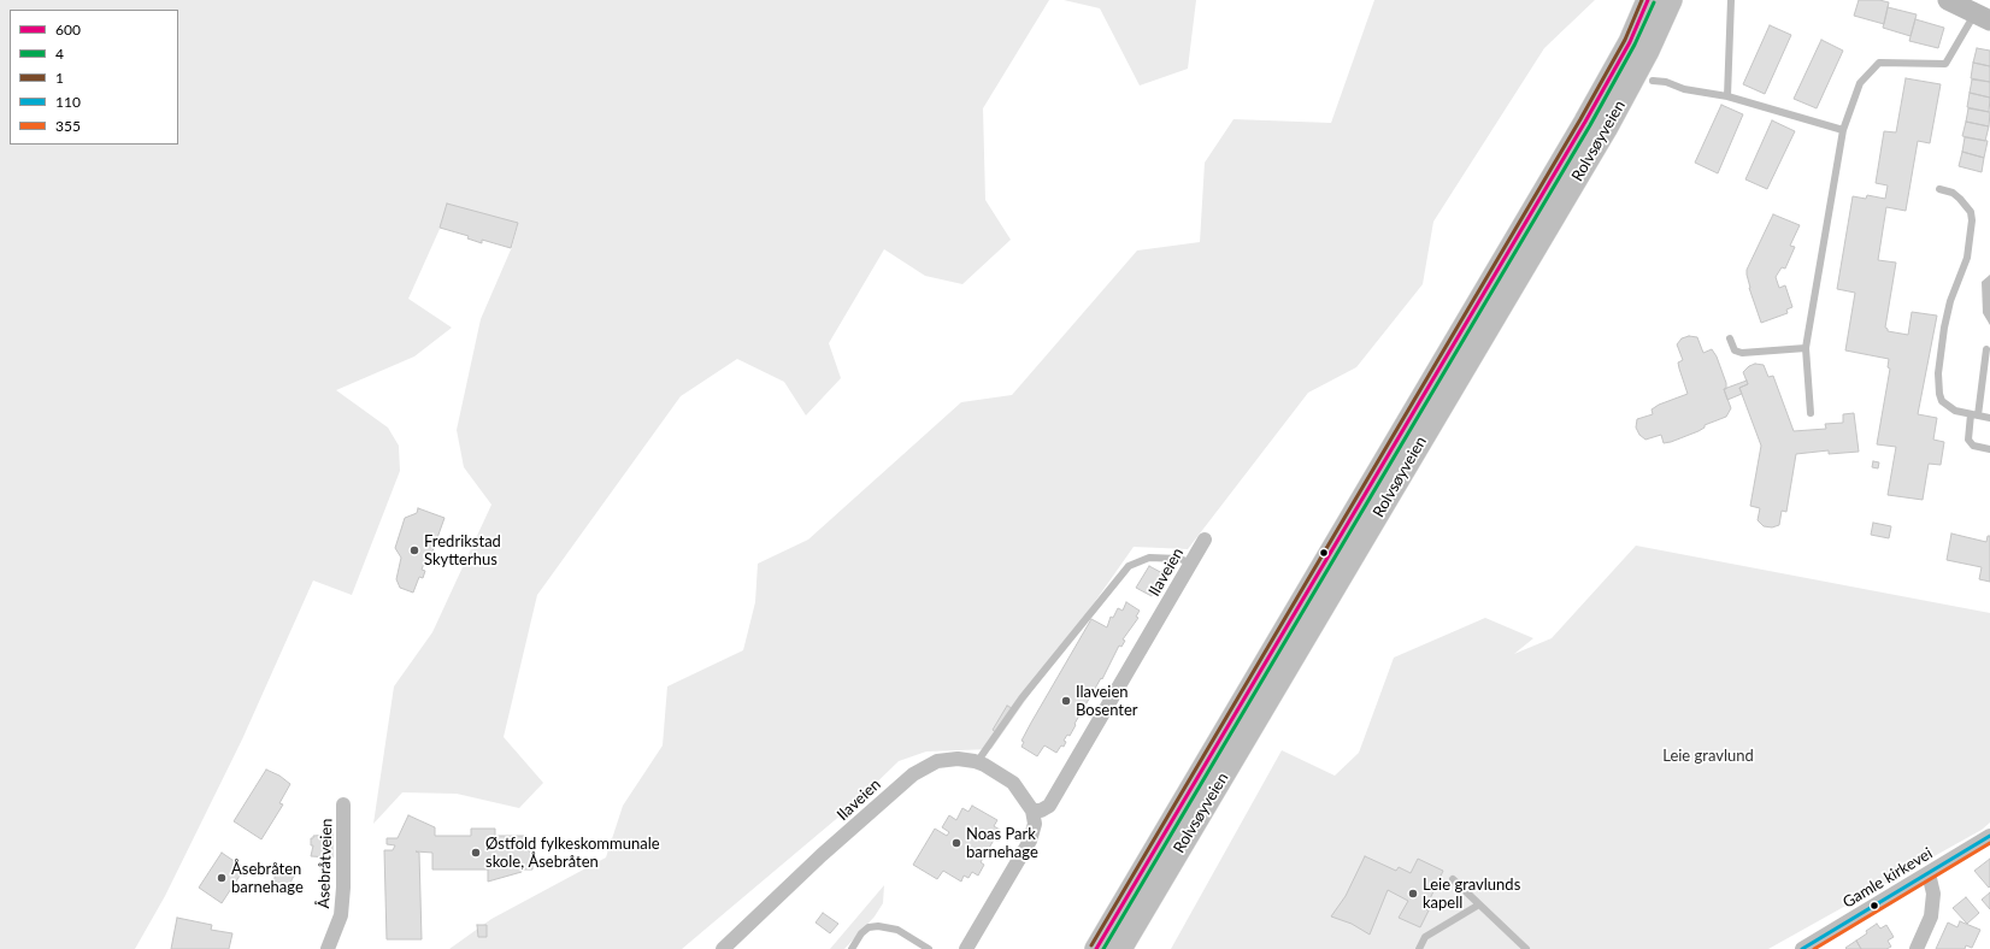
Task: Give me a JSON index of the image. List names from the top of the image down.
{
  "streets": {
    "main road": ["Rolvsøyveien"],
    "street": ["Ilaveien", "Åsebråtveien", "Gamle kirkevei"]
  },
  "parks": ["Leie gravlund"],
  "places": [
    "Fredrikstad Skytterhus",
    "Ilaveien Bosenter",
    "Noas Park barnehage",
    "Østfold fylkeskommunale skole, Åsebråten",
    "Åsebråten barnehage",
    "Leie gravlunds kapell"
  ],
  "lines": [
    "transit line 600",
    "transit line 1",
    "transit line 4",
    "transit line 110",
    "transit line 355"
  ],
  "legend": [
    "600",
    "4",
    "1",
    "110",
    "355"
  ]
}
